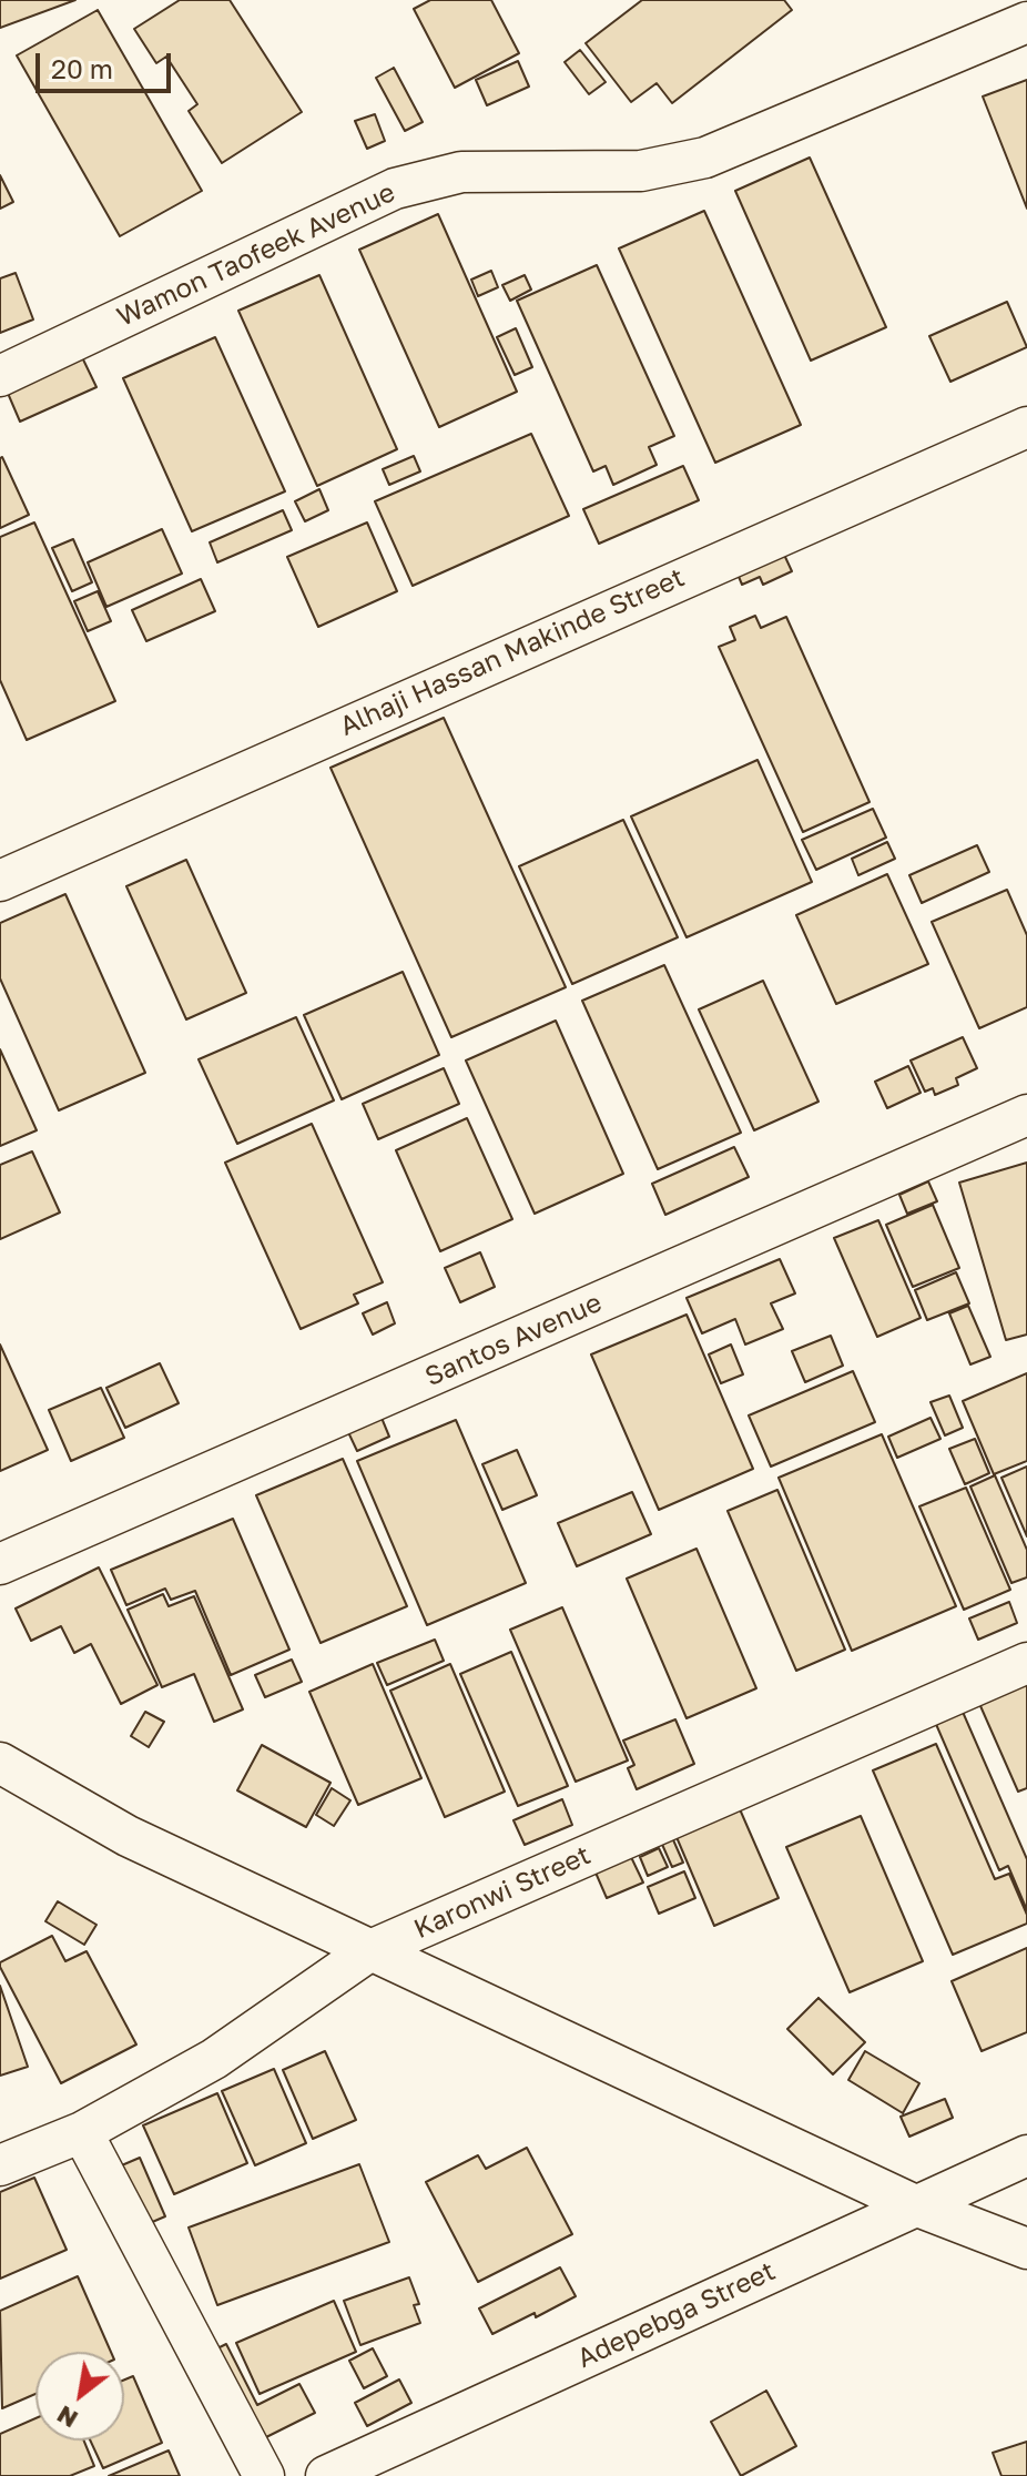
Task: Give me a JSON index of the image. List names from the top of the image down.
{
  "streets": {
    "street": [
      "Wamon Taofeek Avenue",
      "Alhaji Hassan Makinde Street",
      "Santos Avenue",
      "Karonwi Street",
      "Adepebga Street"
    ]
  },
  "scale_bar": "20 m",
  "north": "bottom left"
}
